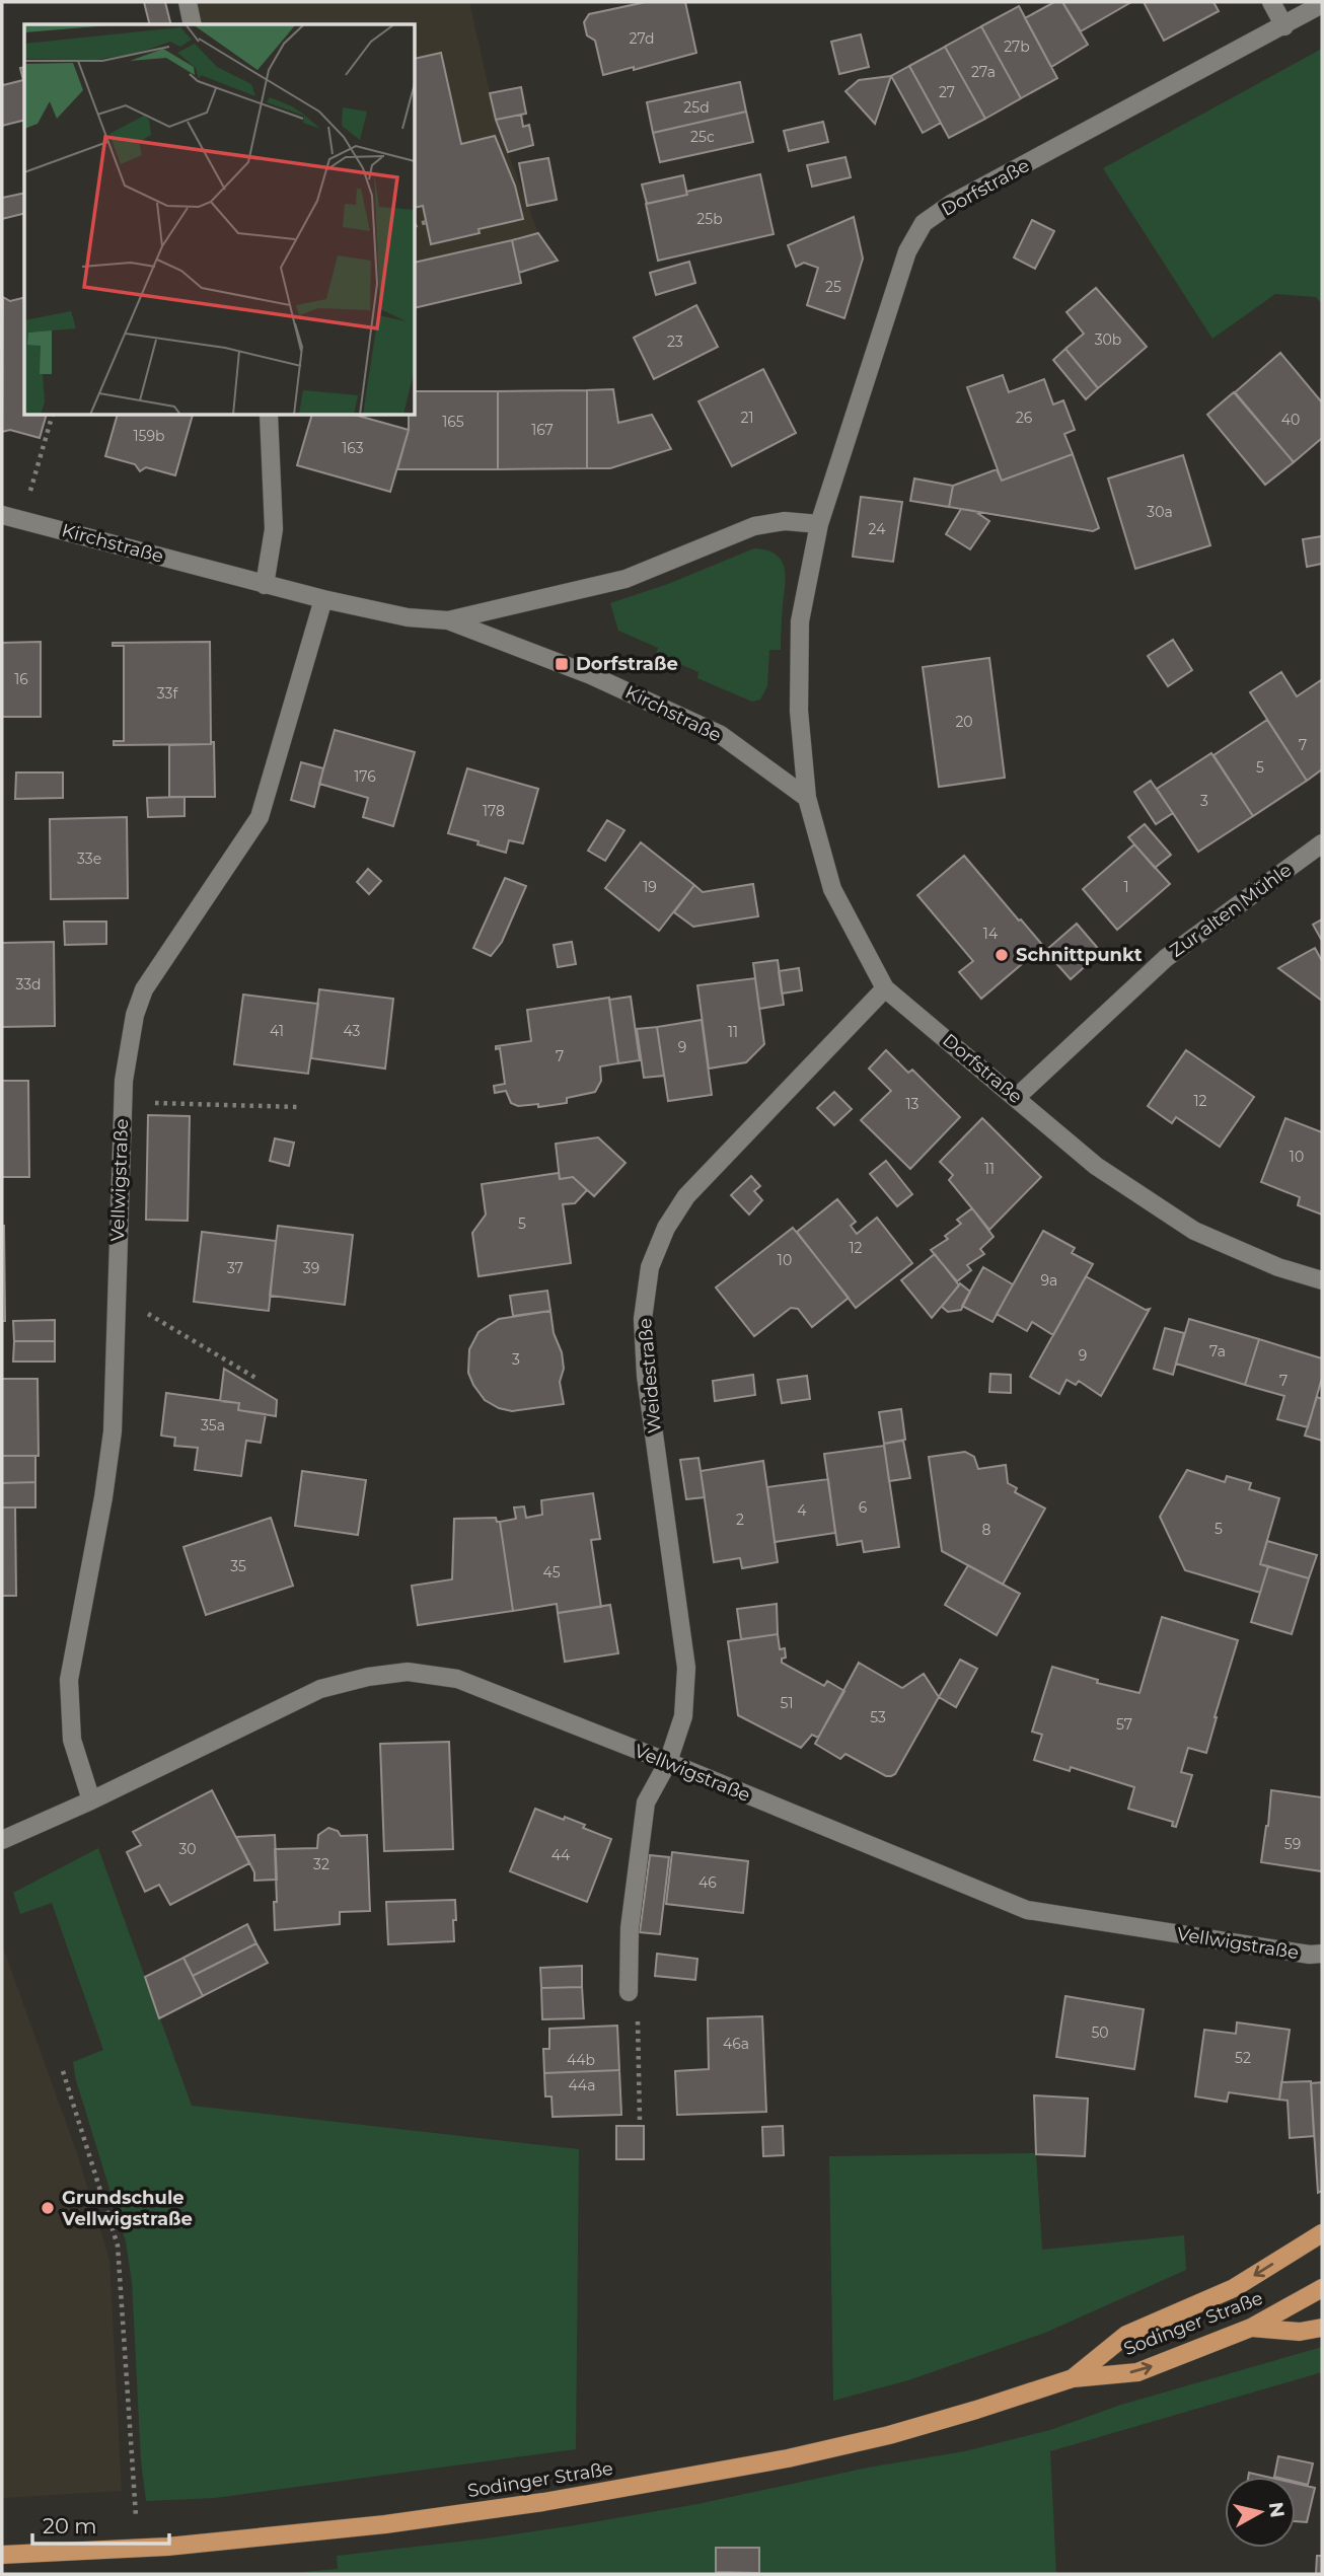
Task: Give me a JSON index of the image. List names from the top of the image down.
{
  "streets": {
    "main road": ["Sodinger Straße"],
    "street": [
      "Dorfstraße",
      "Kirchstraße",
      "Zur alten Mühle",
      "Vellwigstraße",
      "Weidestraße"
    ]
  },
  "crossings": [
    ["Dorfstraße", "Kirchstraße"],
    ["Dorfstraße", "Zur alten Mühle"],
    ["Dorfstraße", "Weidestraße"],
    ["Kirchstraße", "Vellwigstraße"],
    ["Vellwigstraße", "Weidestraße"]
  ],
  "places": {
    "transit": ["Dorfstraße"],
    "other": ["Schnittpunkt", "Grundschule Vellwigstraße"]
  },
  "house_numbers": [
    "27d",
    "27b",
    "27a",
    "27",
    "25d",
    "25c",
    "25b",
    "25",
    "30b",
    "23",
    "21",
    "26",
    "40",
    "165",
    "167",
    "159b",
    "163",
    "30a",
    "24",
    "16",
    "33f",
    "20",
    "7",
    "5",
    "176",
    "3",
    "178",
    "33e",
    "19",
    "1",
    "14",
    "33d",
    "41",
    "43",
    "11",
    "9",
    "7",
    "12",
    "13",
    "10",
    "11",
    "5",
    "12",
    "10",
    "37",
    "39",
    "9a",
    "7a",
    "9",
    "3",
    "7",
    "35a",
    "6",
    "4",
    "2",
    "5",
    "8",
    "35",
    "45",
    "51",
    "53",
    "57",
    "59",
    "30",
    "44",
    "32",
    "46",
    "50",
    "46a",
    "52",
    "44b",
    "44a"
  ],
  "scale_bar": "20 m",
  "north": "right"
}
